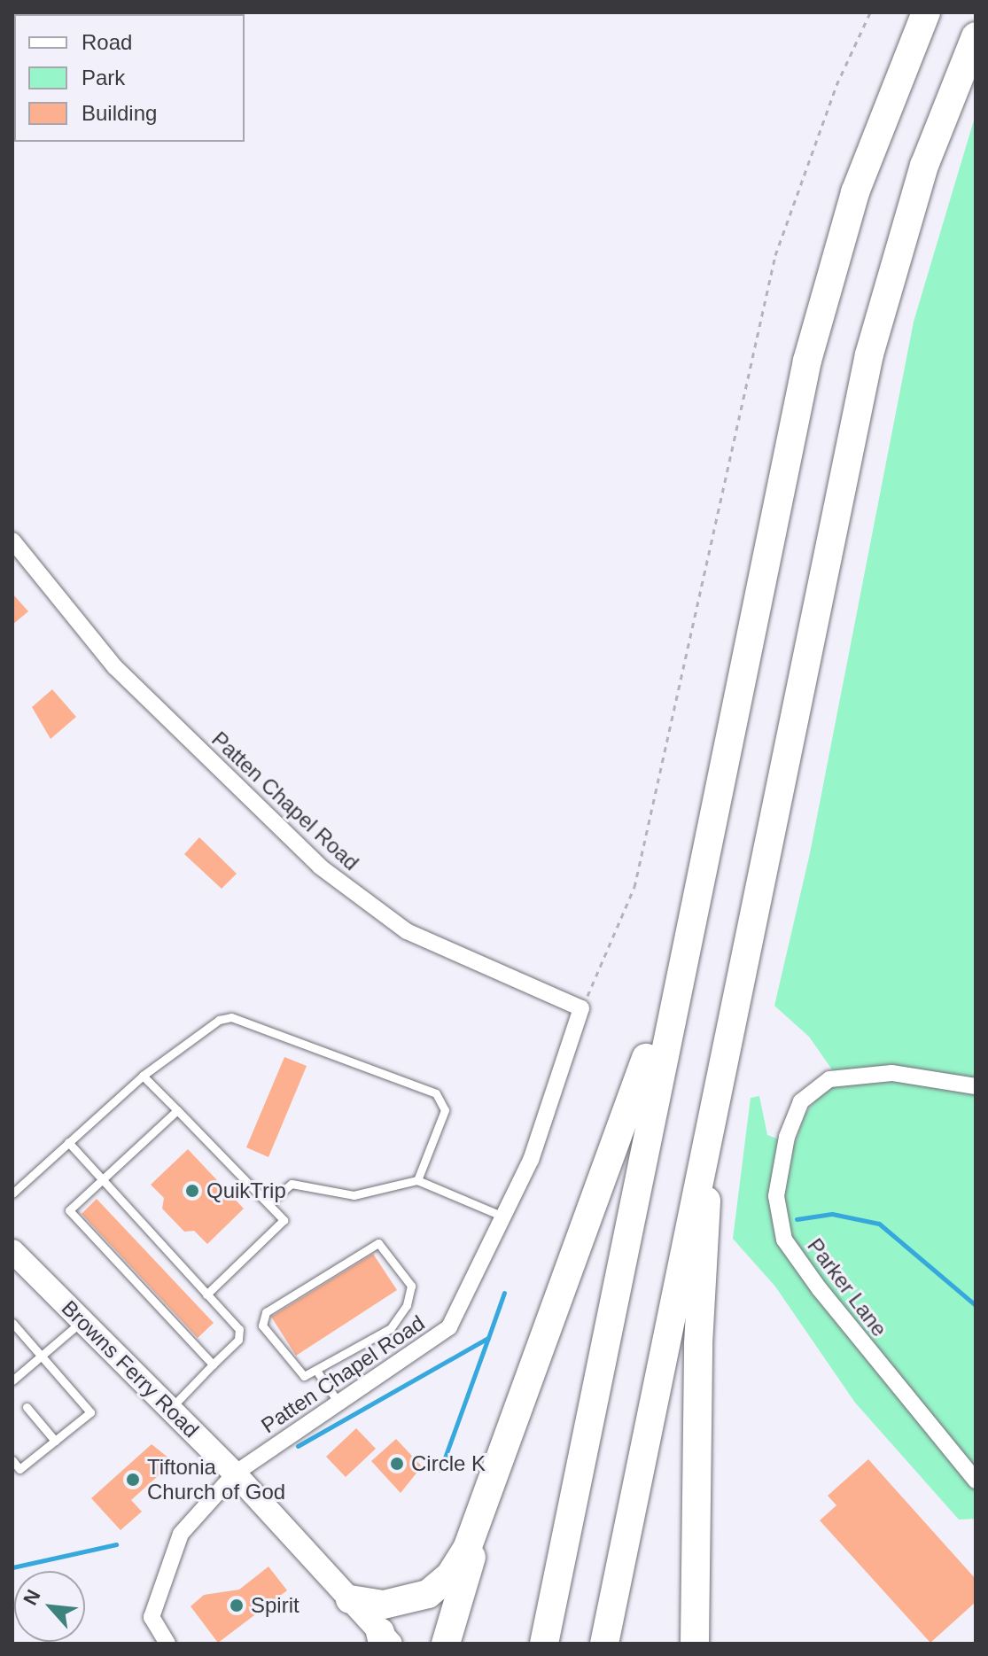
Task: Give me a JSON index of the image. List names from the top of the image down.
{
  "streets": {
    "street": ["Patten Chapel Road", "Parker Lane", "Browns Ferry Road"]
  },
  "crossings": [
    ["Patten Chapel Road", "Browns Ferry Road"]
  ],
  "places": [
    "QuikTrip",
    "Circle K",
    "Tiftonia Church of God",
    "Spirit"
  ],
  "legend": ["Road", "Park", "Building"],
  "north": "top left"
}
